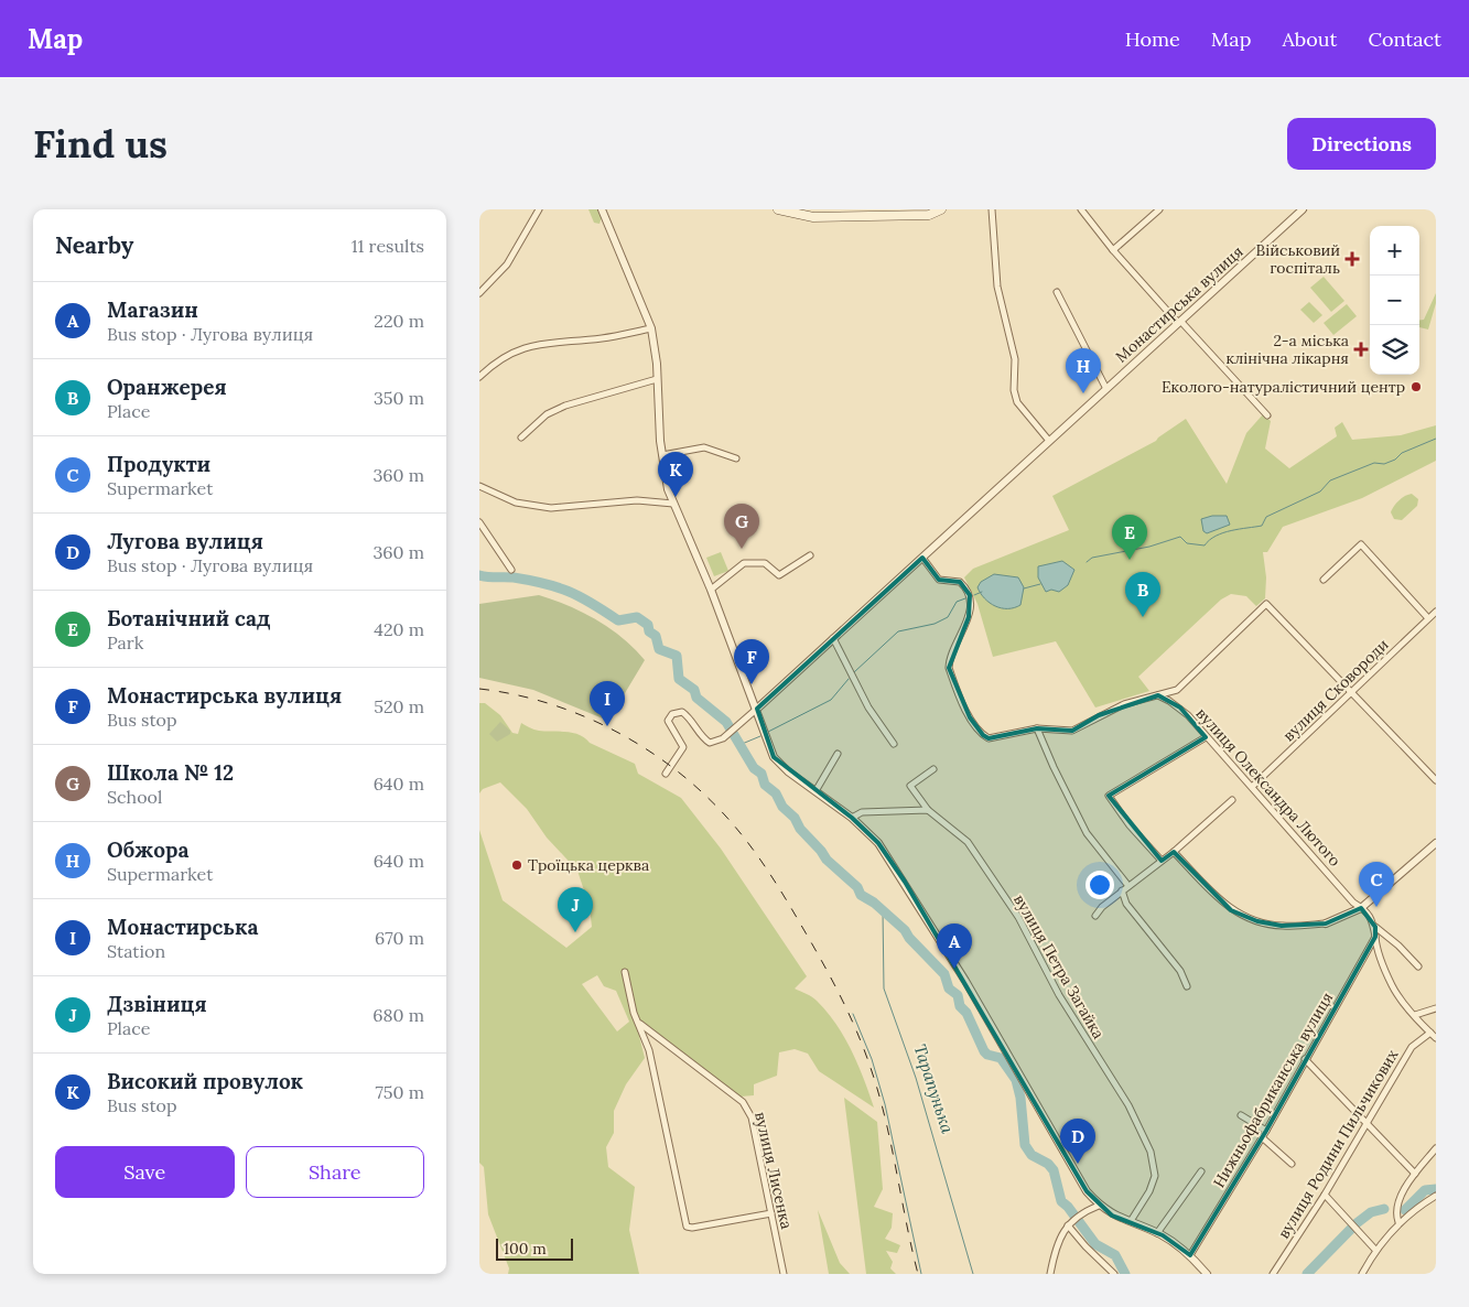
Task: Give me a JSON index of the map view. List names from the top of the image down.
{
  "streets": {
    "street": [
      "Монастирська вулиця",
      "вулиця Сковороди",
      "вулиця Олександра Лютого",
      "вулиця Петра Загайка",
      "Нижньофабриканська вулиця",
      "вулиця Родини Пильчикових",
      "вулиця Лисенка"
    ]
  },
  "crossings": [
    ["вулиця Сковороди", "вулиця Олександра Лютого"]
  ],
  "water": ["Тарапунька"],
  "places": {
    "health": ["Військовий госпіталь", "2-а міська клінічна лікарня"],
    "other": ["Еколого-натуралістичний центр", "Троїцька церква"]
  },
  "scale_bar": "100 m",
  "page": {
    "header": "Map",
    "nav": [
      "Home",
      "Map",
      "About",
      "Contact"
    ],
    "buttons": [
      "Directions",
      ["Save", "Share"]
    ],
    "title": "Find us",
    "heading": ["Nearby", "11 results"],
    "map_buttons": ["+", "−"],
    "list": [
      {
        "mark": "A",
        "name": "Магазин",
        "note": "Bus stop · Лугова вулиця",
        "value": "220 m"
      },
      {
        "mark": "B",
        "name": "Оранжерея",
        "note": "Place",
        "value": "350 m"
      },
      {
        "mark": "C",
        "name": "Продукти",
        "note": "Supermarket",
        "value": "360 m"
      },
      {
        "mark": "D",
        "name": "Лугова вулиця",
        "note": "Bus stop · Лугова вулиця",
        "value": "360 m"
      },
      {
        "mark": "E",
        "name": "Ботанічний сад",
        "note": "Park",
        "value": "420 m"
      },
      {
        "mark": "F",
        "name": "Монастирська вулиця",
        "note": "Bus stop",
        "value": "520 m"
      },
      {
        "mark": "G",
        "name": "Школа № 12",
        "note": "School",
        "value": "640 m"
      },
      {
        "mark": "H",
        "name": "Обжора",
        "note": "Supermarket",
        "value": "640 m"
      },
      {
        "mark": "I",
        "name": "Монастирська",
        "note": "Station",
        "value": "670 m"
      },
      {
        "mark": "J",
        "name": "Дзвіниця",
        "note": "Place",
        "value": "680 m"
      },
      {
        "mark": "K",
        "name": "Високий провулок",
        "note": "Bus stop",
        "value": "750 m"
      }
    ],
    "pins": [
      "H",
      "K",
      "G",
      "E",
      "B",
      "F",
      "I",
      "C",
      "J",
      "A",
      "D"
    ],
    "scale": "100 m"
  }
}
